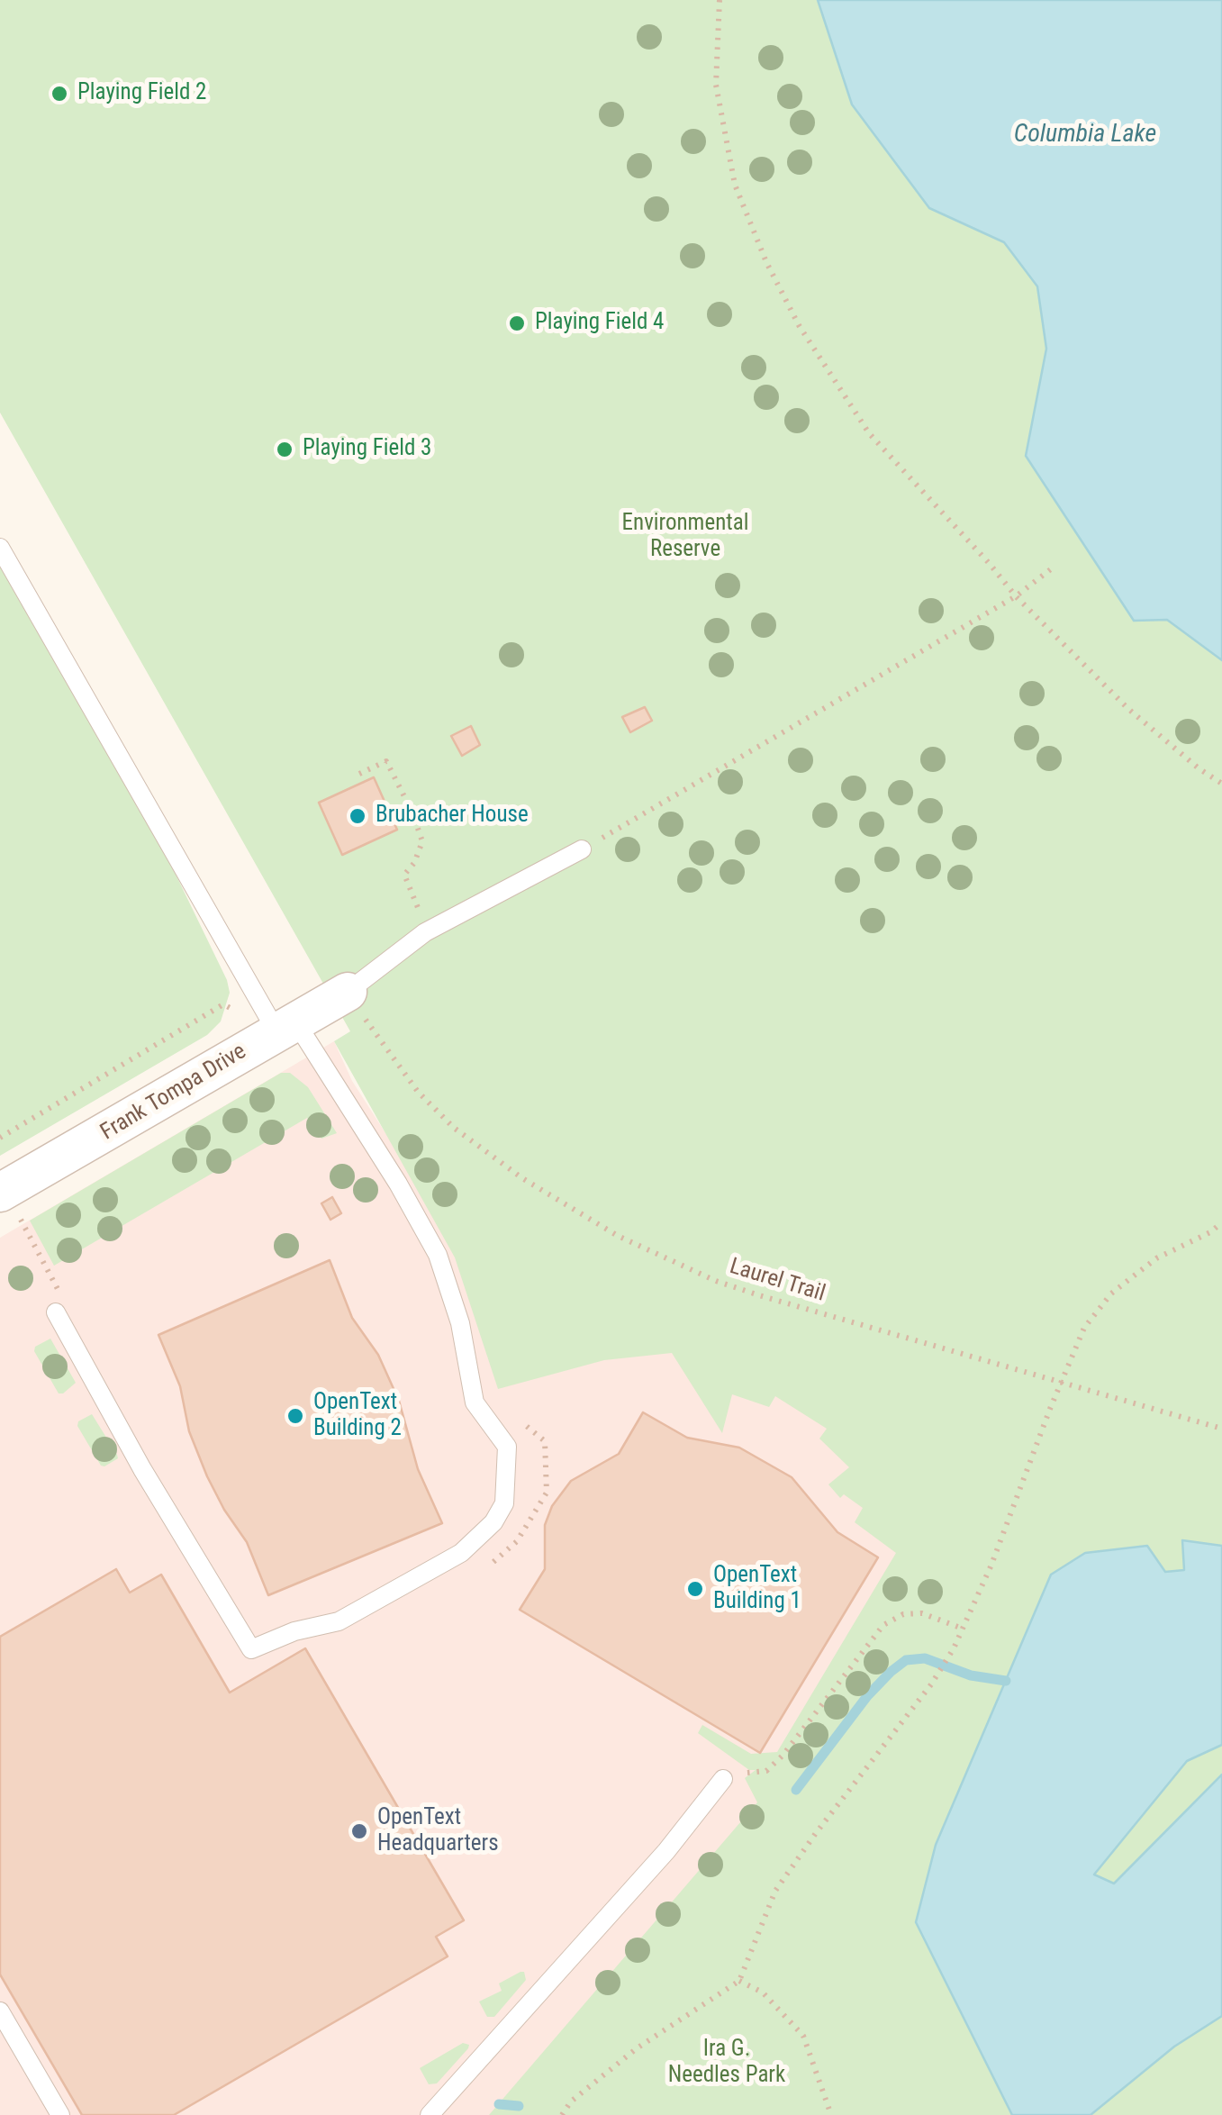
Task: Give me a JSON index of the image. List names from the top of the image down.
{
  "streets": {
    "street": ["Frank Tompa Drive"],
    "path": ["Laurel Trail"]
  },
  "crossings": [
    ["Frank Tompa Drive", "Laurel Trail"]
  ],
  "water": ["Columbia Lake"],
  "parks": ["Environmental Reserve", "Ira G. Needles Park"],
  "places": [
    "Playing Field 2",
    "Playing Field 4",
    "Playing Field 3",
    "Brubacher House",
    "OpenText Building 2",
    "OpenText Building 1",
    "OpenText Headquarters"
  ]
}
